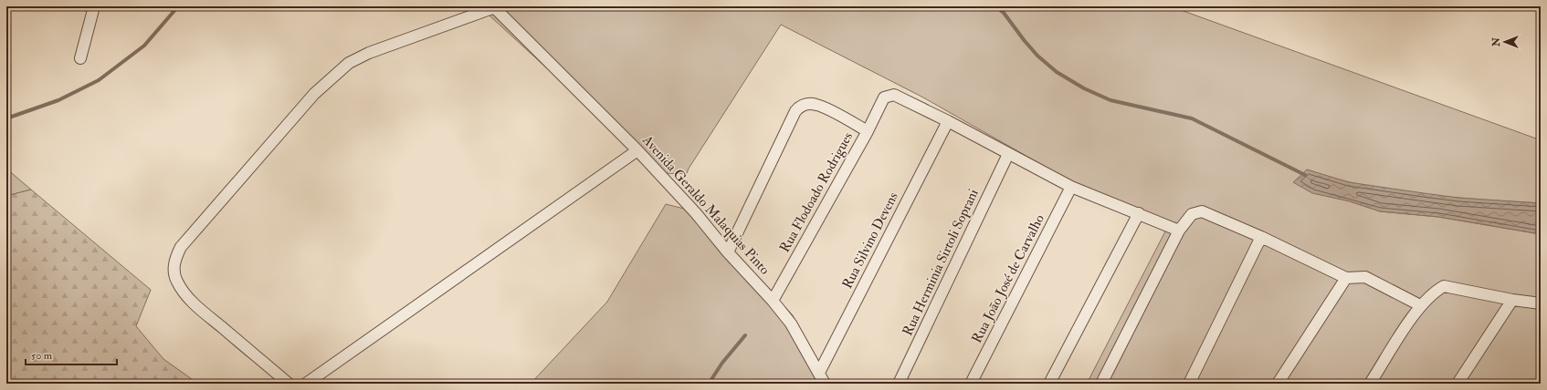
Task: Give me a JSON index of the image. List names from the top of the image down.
{
  "streets": {
    "street": [
      "Rua Flodoado Rodrigues",
      "Avenida Geraldo Malaquias Pinto",
      "Rua Silvino Devens",
      "Rua Herminia Sirtoli Soprani",
      "Rua João José de Carvalho"
    ]
  },
  "crossings": [
    ["Rua Flodoado Rodrigues", "Avenida Geraldo Malaquias Pinto"],
    ["Rua Flodoado Rodrigues", "Rua Silvino Devens"],
    ["Avenida Geraldo Malaquias Pinto", "Rua Silvino Devens"]
  ],
  "scale_bar": "50 m",
  "north": "left"
}
